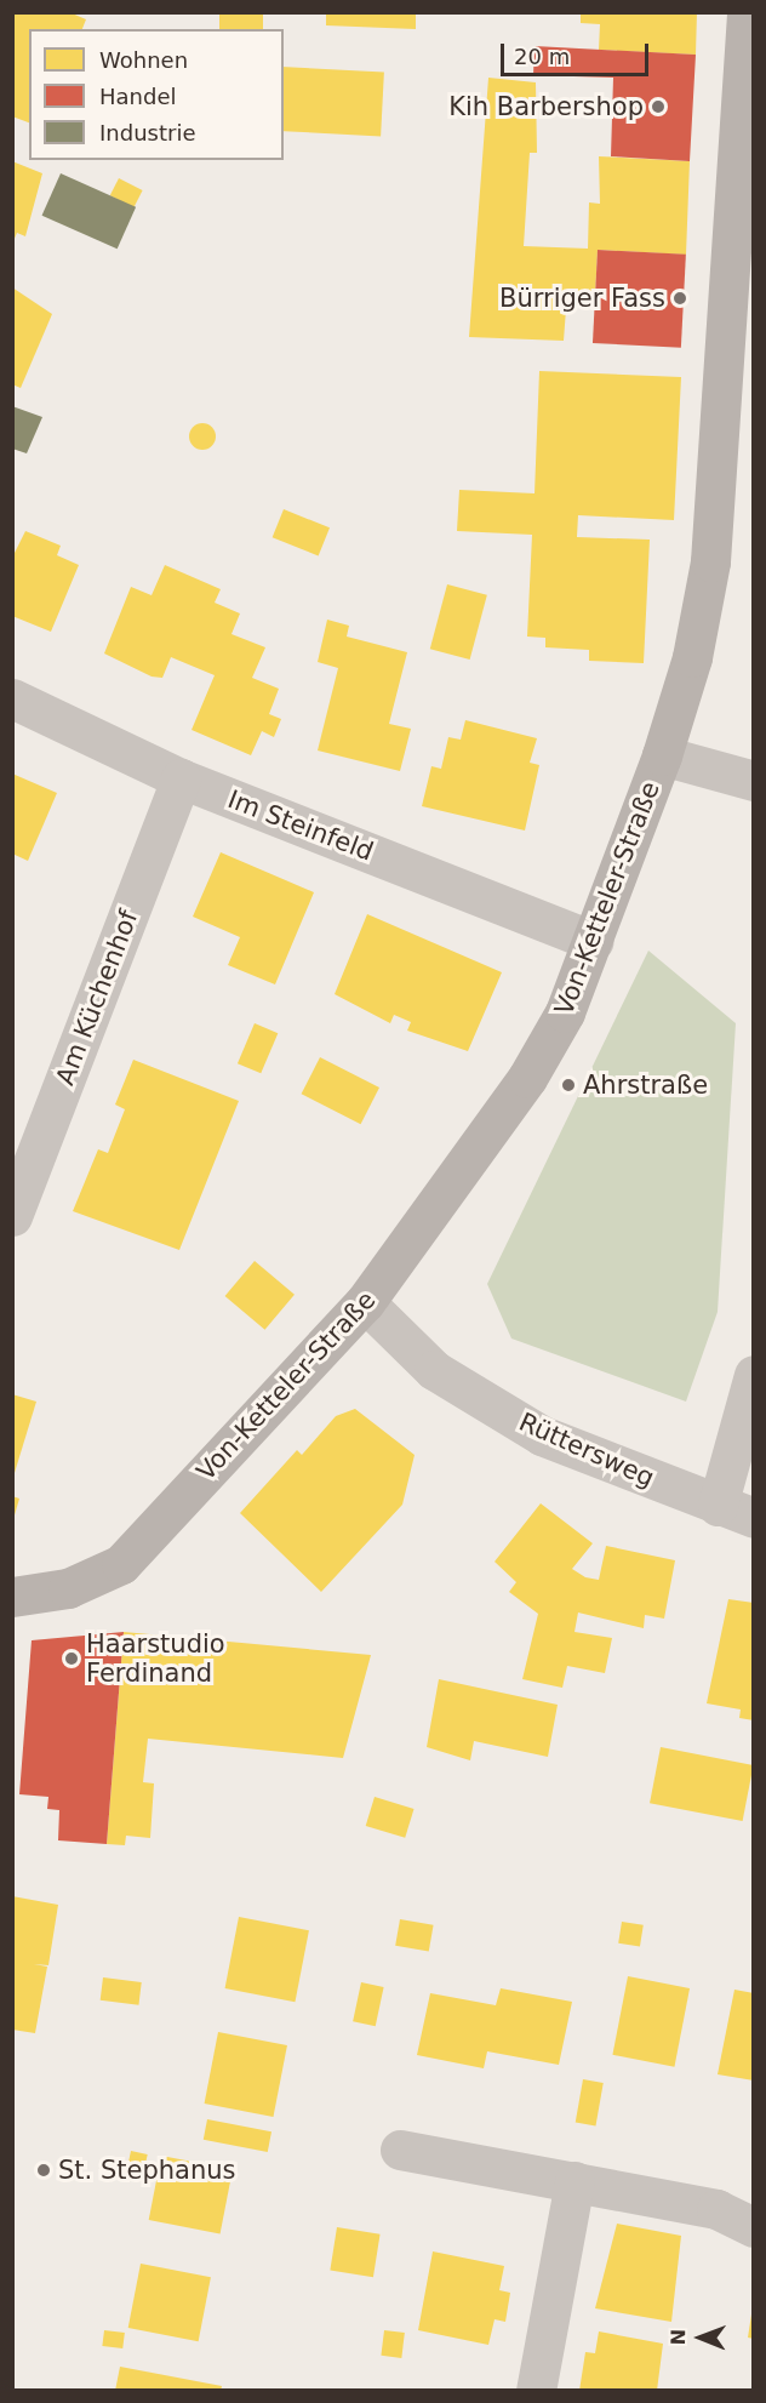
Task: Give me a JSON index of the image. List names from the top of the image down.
{
  "streets": {
    "street": [
      "Im Steinfeld",
      "Von-Ketteler-Straße",
      "Am Küchenhof",
      "Rüttersweg"
    ]
  },
  "crossings": [
    ["Im Steinfeld", "Von-Ketteler-Straße"],
    ["Im Steinfeld", "Am Küchenhof"],
    ["Von-Ketteler-Straße", "Rüttersweg"]
  ],
  "places": [
    "Kih Barbershop",
    "Bürriger Fass",
    "Ahrstraße",
    "Haarstudio Ferdinand",
    "St. Stephanus"
  ],
  "legend": ["Wohnen", "Handel", "Industrie"],
  "scale_bar": "20 m",
  "north": "left"
}
